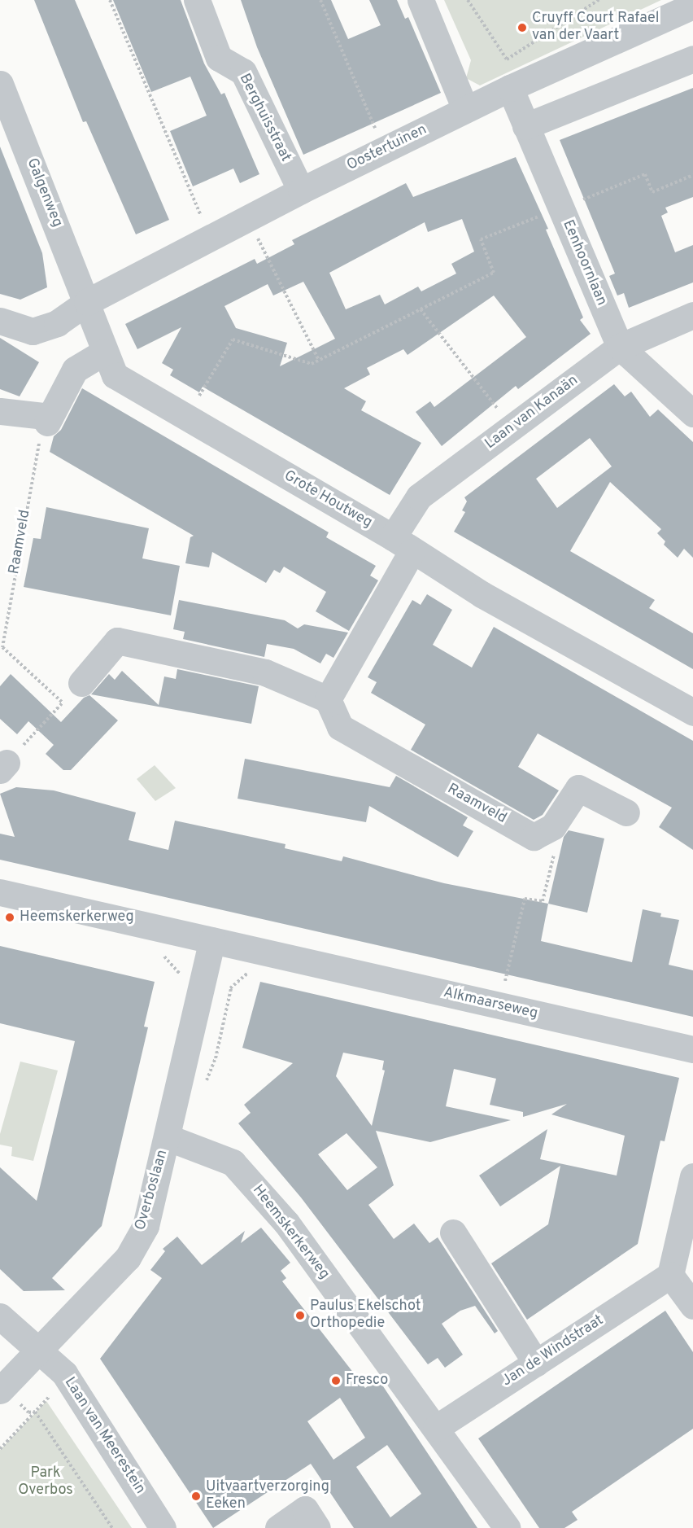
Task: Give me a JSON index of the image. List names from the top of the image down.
{
  "streets": {
    "street": [
      "Berghuisstraat",
      "Oostertuinen",
      "Galgenweg",
      "Eenhoornlaan",
      "Laan van Kanaän",
      "Grote Houtweg",
      "Raamveld",
      "Alkmaarseweg",
      "Overboslaan",
      "Heemskerkerweg",
      "Jan de Windstraat",
      "Laan van Meerestein"
    ]
  },
  "crossings": [
    ["Berghuisstraat", "Oostertuinen"],
    ["Oostertuinen", "Galgenweg"],
    ["Oostertuinen", "Eenhoornlaan"],
    ["Oostertuinen", "Grote Houtweg"],
    ["Galgenweg", "Grote Houtweg"],
    ["Eenhoornlaan", "Laan van Kanaän"],
    ["Laan van Kanaän", "Grote Houtweg"],
    ["Alkmaarseweg", "Overboslaan"],
    ["Overboslaan", "Heemskerkerweg"],
    ["Overboslaan", "Laan van Meerestein"],
    ["Heemskerkerweg", "Jan de Windstraat"]
  ],
  "parks": ["Park Overbos"],
  "places": [
    "Cruyff Court Rafael van der Vaart",
    "Heemskerkerweg",
    "Paulus Ekelschot Orthopedie",
    "Fresco",
    "Uitvaartverzorging Eeken"
  ]
}
